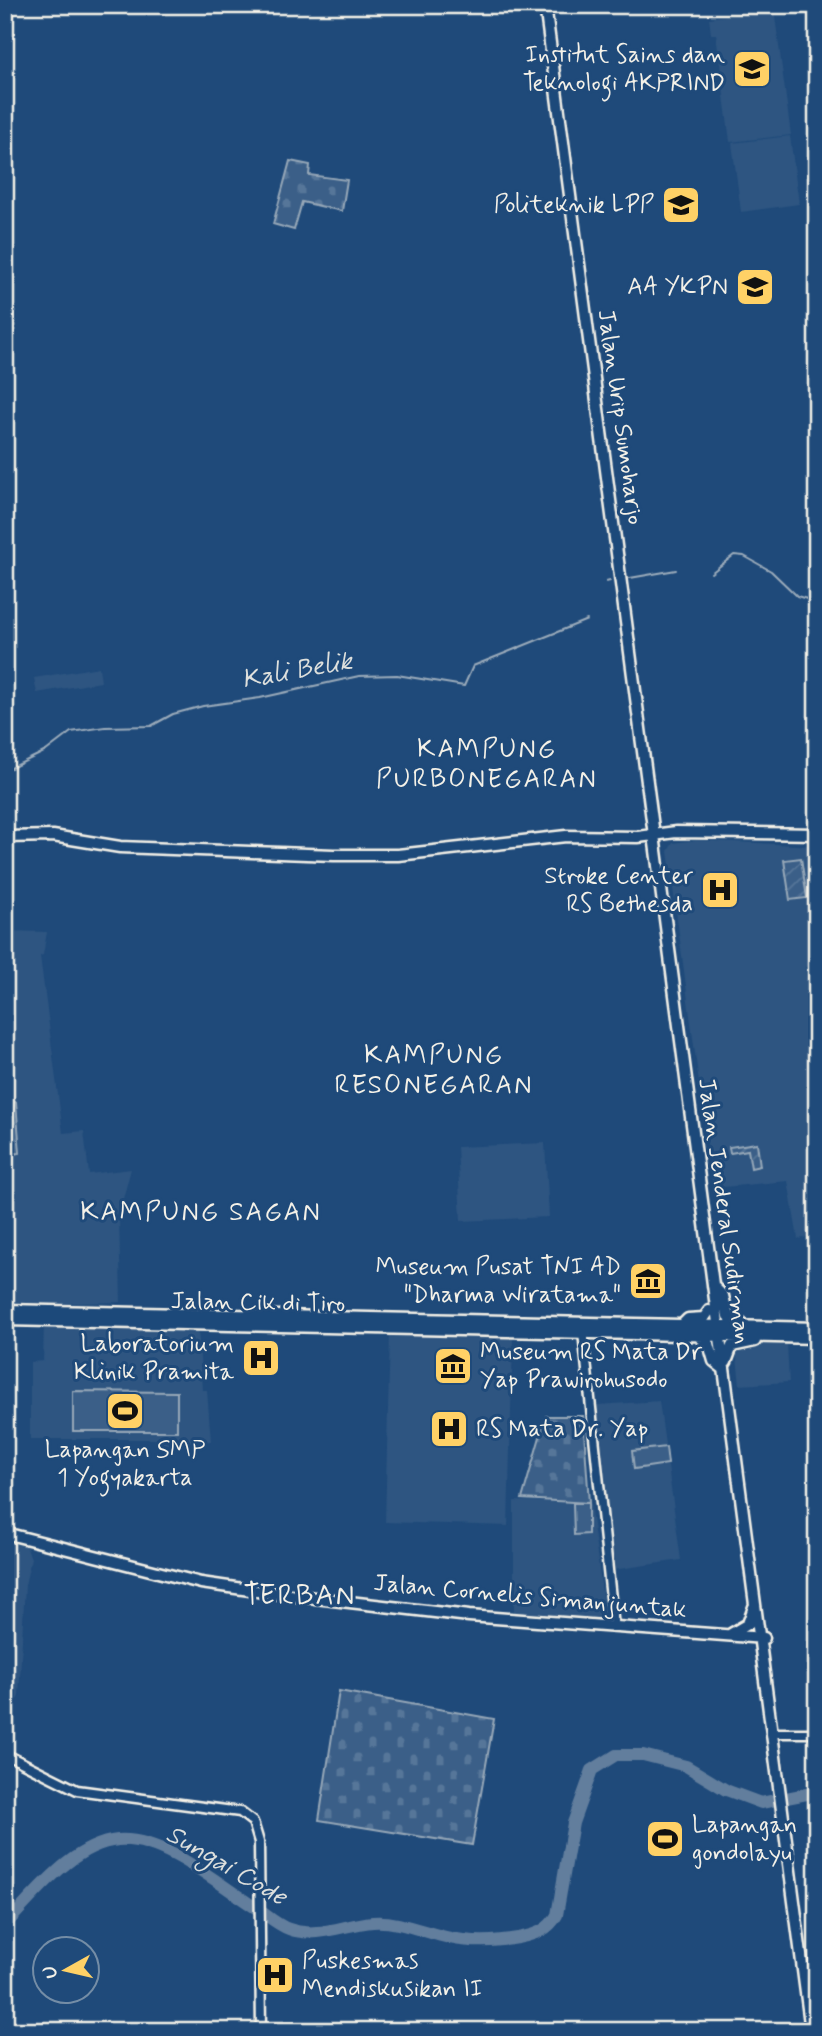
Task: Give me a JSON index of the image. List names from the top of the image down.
{
  "streets": {
    "main road": [
      "Jalan Urip Sumoharjo",
      "Jalan Jenderal Sudirman",
      "Jalan Cik di Tiro",
      "Jalan Cornelis Simanjuntak"
    ]
  },
  "crossings": [
    ["Jalan Urip Sumoharjo", "Jalan Jenderal Sudirman"],
    ["Jalan Jenderal Sudirman", "Jalan Cik di Tiro"],
    ["Jalan Jenderal Sudirman", "Jalan Cornelis Simanjuntak"]
  ],
  "districts": [
    "KAMPUNG PURBONEGARAN",
    "KAMPUNG RESONEGARAN",
    "KAMPUNG SAGAN",
    "TERBAN"
  ],
  "water": ["Kali Belik", "Sungai Code"],
  "places": {
    "school or university": ["Institut Sains dan Teknologi AKPRIND", "Politeknik LPP", "AA YKPN"],
    "hospital": [
      "Stroke Center RS Bethesda",
      "Laboratorium Klinik Pramita",
      "RS Mata Dr. Yap",
      "Puskesmas Mendiskusikan II"
    ],
    "museum": ["Museum Pusat TNI AD \"Dharma Wiratama\"", "Museum RS Mata Dr Yap Prawirohusodo"],
    "sports": ["Lapangan SMP 1 Yogyakarta", "Lapangan gondolayu"]
  },
  "north": "left"
}
